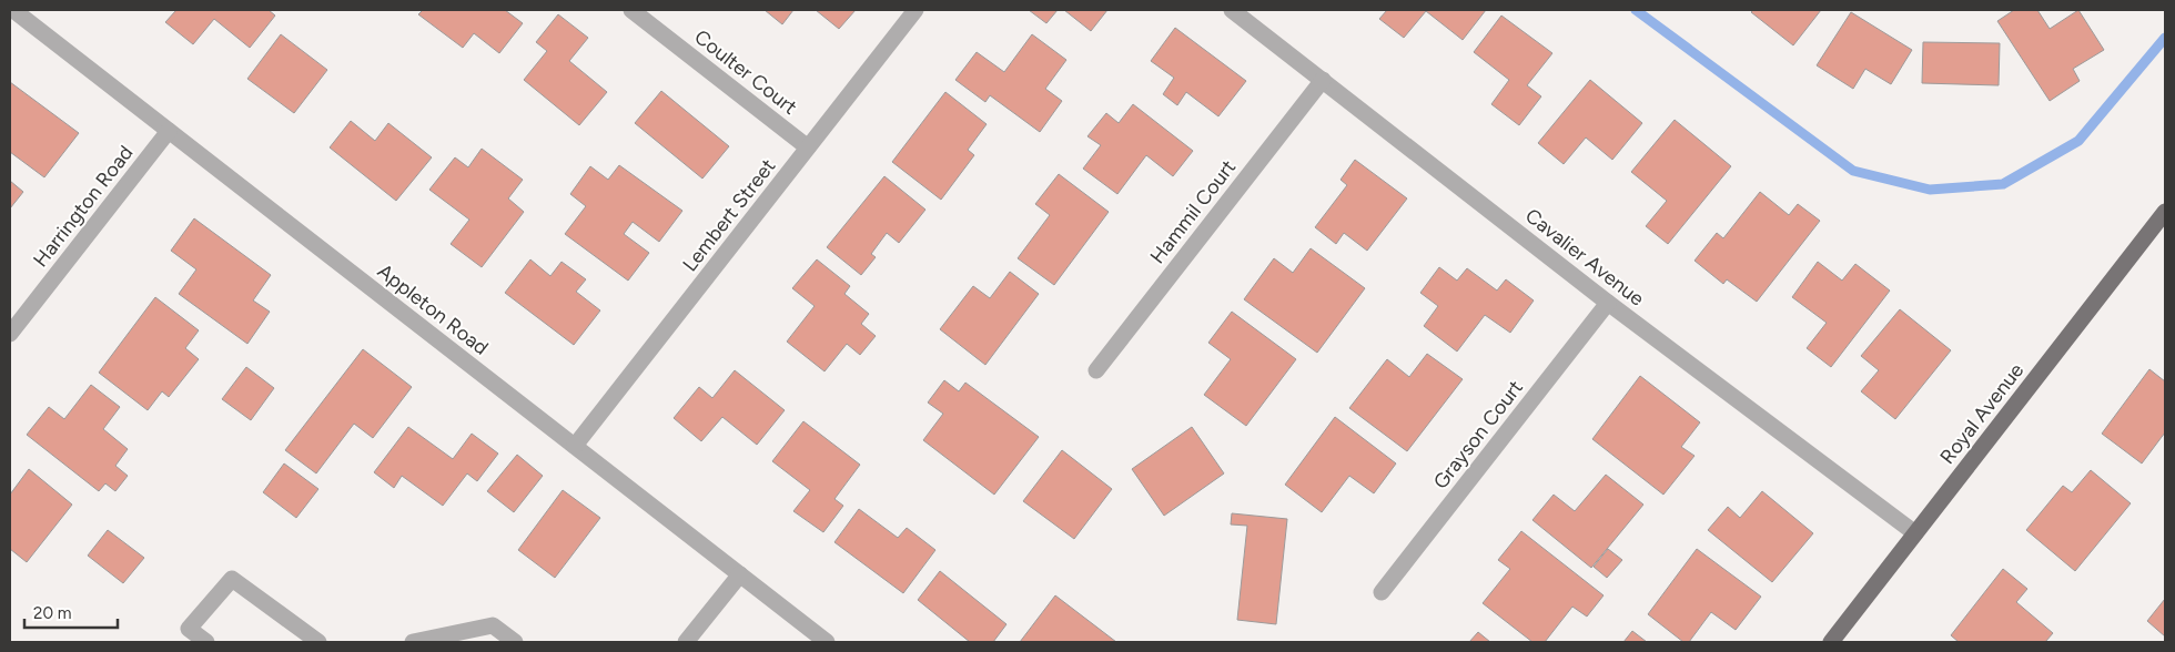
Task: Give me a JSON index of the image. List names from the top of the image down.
{
  "streets": {
    "main road": ["Royal Avenue"],
    "street": [
      "Coulter Court",
      "Harrington Road",
      "Hammil Court",
      "Lembert Street",
      "Cavalier Avenue",
      "Appleton Road",
      "Grayson Court"
    ]
  },
  "crossings": [
    ["Coulter Court", "Lembert Street"],
    ["Harrington Road", "Appleton Road"],
    ["Hammil Court", "Cavalier Avenue"],
    ["Lembert Street", "Appleton Road"],
    ["Cavalier Avenue", "Royal Avenue"],
    ["Cavalier Avenue", "Grayson Court"]
  ],
  "scale_bar": "20 m"
}
